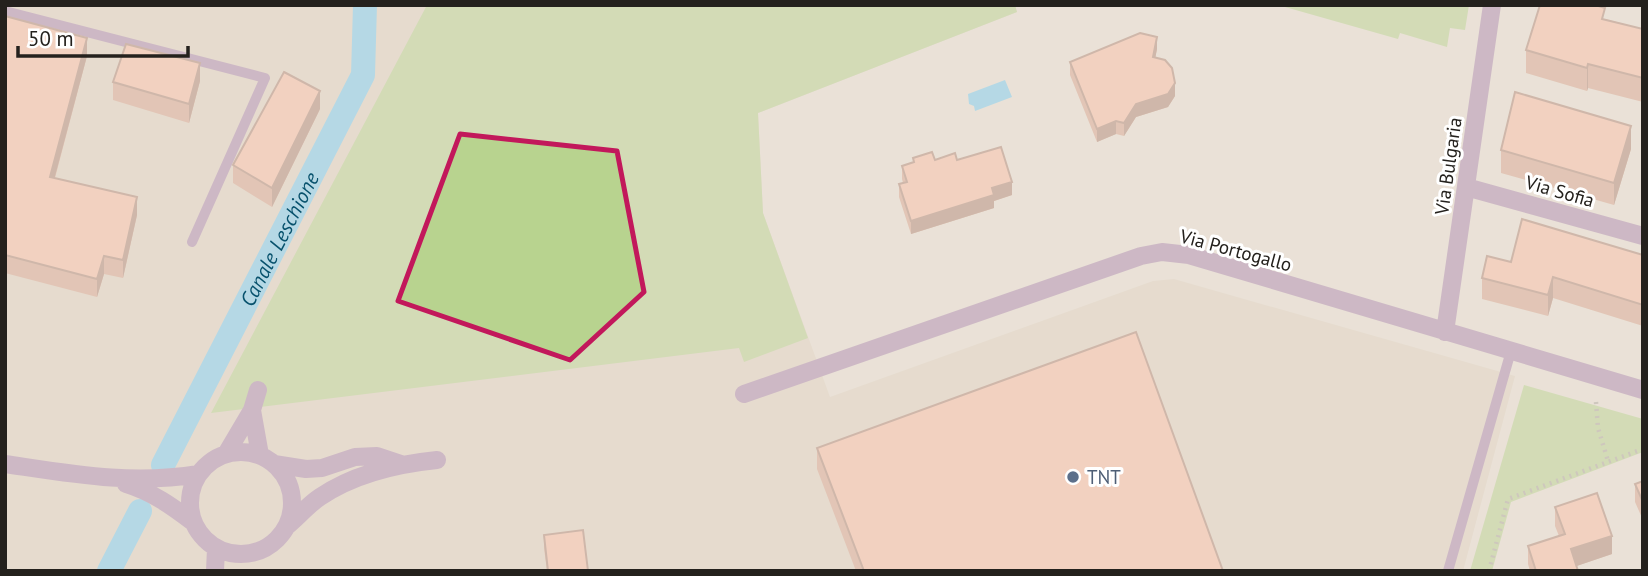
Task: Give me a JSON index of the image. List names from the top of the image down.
{
  "streets": {
    "street": ["Via Bulgaria", "Via Sofia", "Via Portogallo"]
  },
  "crossings": [
    ["Via Bulgaria", "Via Sofia"],
    ["Via Bulgaria", "Via Portogallo"]
  ],
  "water": ["Canale Leschione"],
  "places": ["TNT"],
  "scale_bar": "50 m"
}
